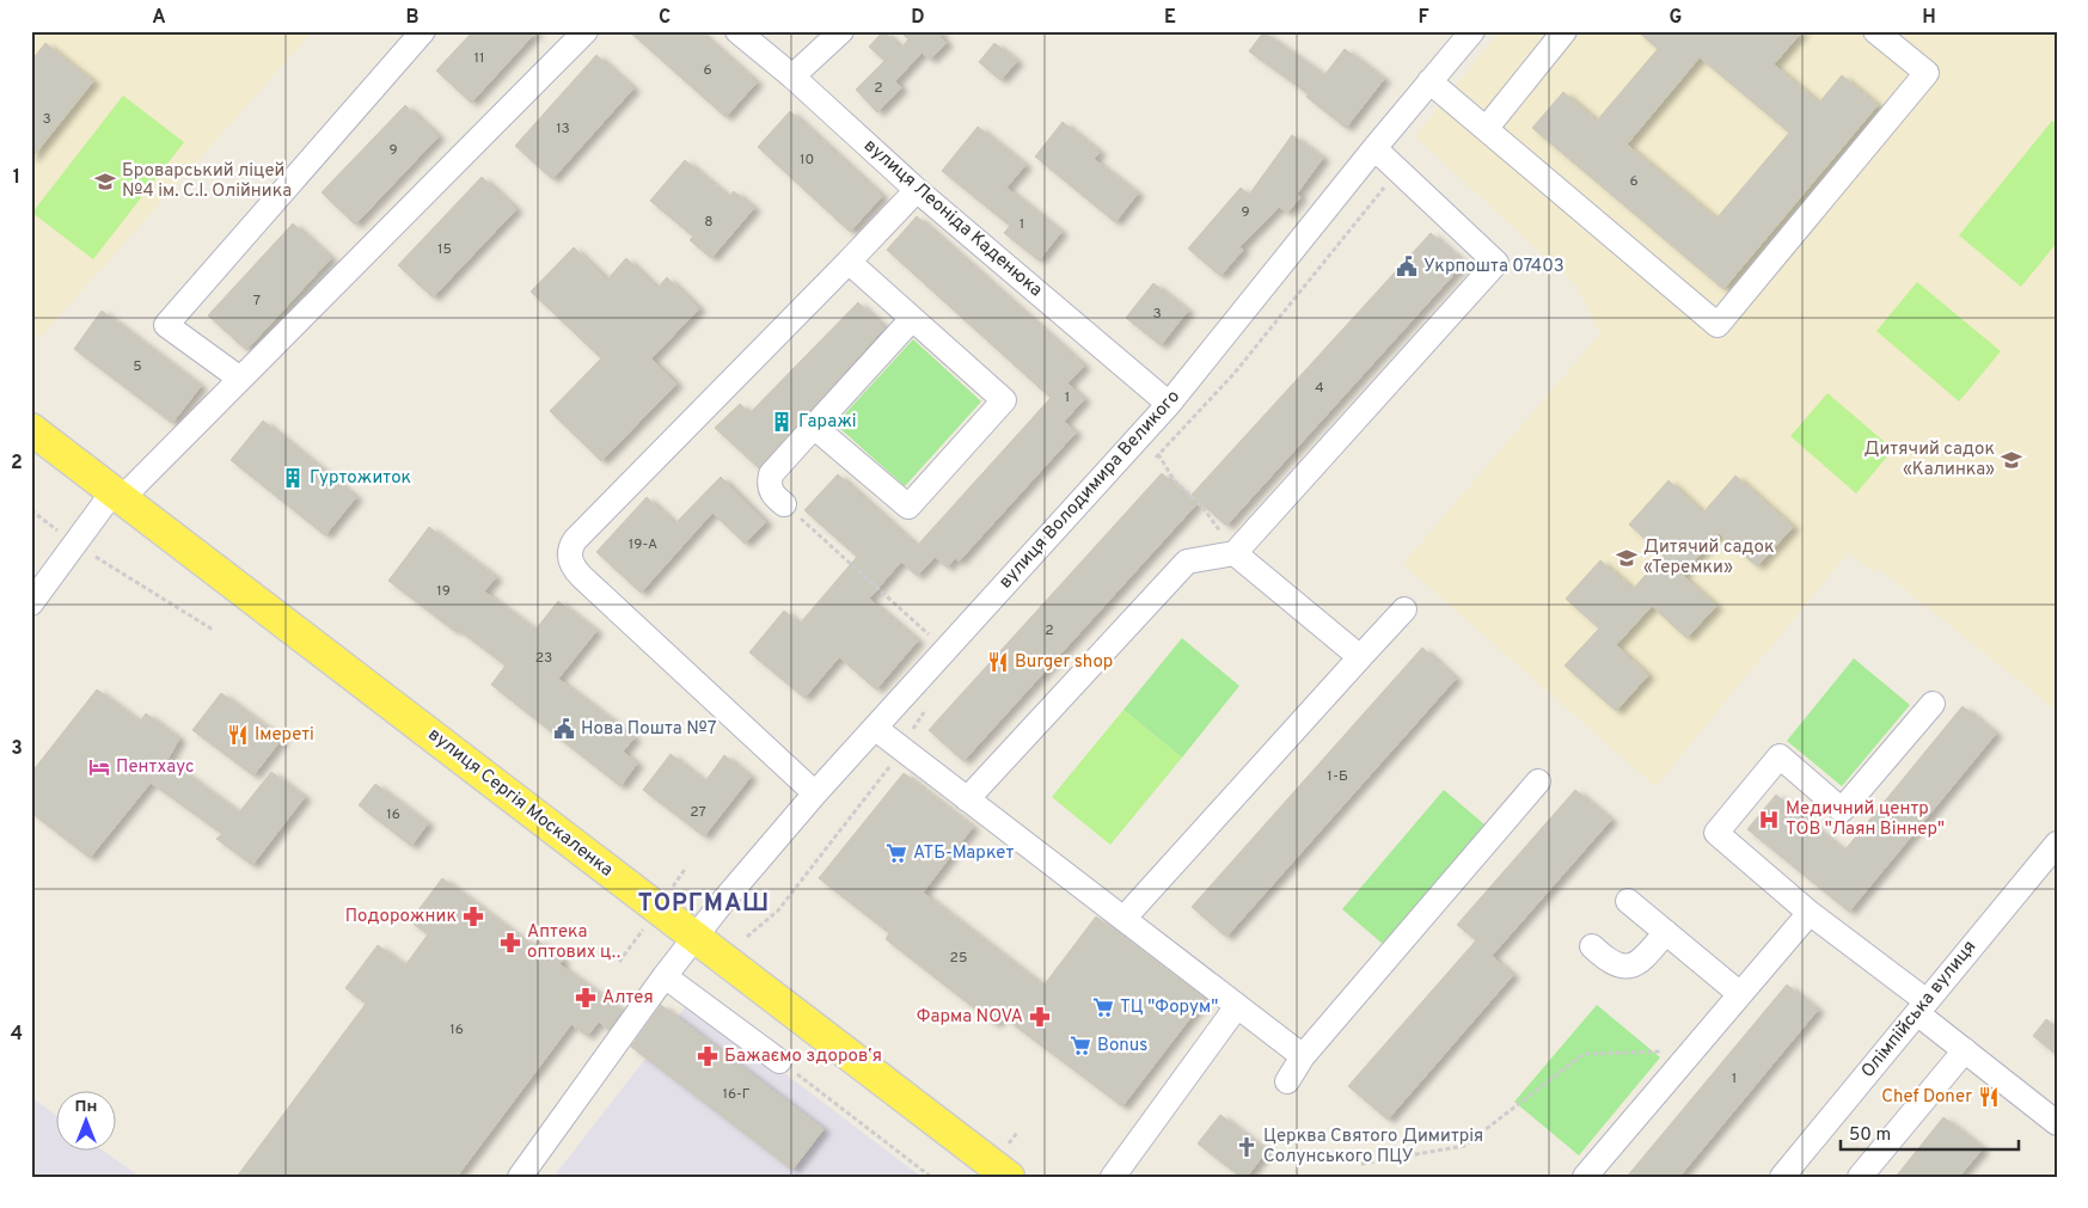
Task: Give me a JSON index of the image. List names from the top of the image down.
{
  "streets": {
    "main road": ["вулиця Сергія Москаленка"],
    "street": ["вулиця Леоніда Каденюка", "вулиця Володимира Великого", "Олімпійська вулиця"]
  },
  "crossings": [
    ["вулиця Леоніда Каденюка", "вулиця Володимира Великого"],
    ["вулиця Володимира Великого", "вулиця Сергія Москаленка"]
  ],
  "districts": ["ТОРГМАШ"],
  "places": {
    "school or university": ["Броварський ліцей №4 ім. С.І. Олійника", "Дитячий садок «Калинка»", "Дитячий садок «Теремки»"],
    "public building": ["Укрпошта 07403", "Нова Пошта №7"],
    "building": ["Гаражі", "Гуртожиток"],
    "restaurant": ["Burger shop", "Імереті", "Chef Doner"],
    "hotel": ["Пентхаус"],
    "hospital": ["Медичний центр ТОВ \"Лаян Віннер\""],
    "supermarket": ["АТБ-Маркет", "ТЦ \"Форум\"", "Bonus"],
    "pharmacy": [
      "Подорожник",
      "Аптека оптових ц‥",
      "Алтея",
      "Фарма NOVA",
      "Бажаємо здоровʼя"
    ],
    "church": ["Церква Святого Димитрія Солунського ПЦУ"]
  },
  "house_numbers": [
    "11",
    "6",
    "2",
    "3",
    "13",
    "9",
    "10",
    "6",
    "9",
    "8",
    "1",
    "15",
    "7",
    "3",
    "5",
    "4",
    "1",
    "19-А",
    "19",
    "2",
    "23",
    "1-Б",
    "27",
    "16",
    "25",
    "16",
    "1",
    "16-Г"
  ],
  "scale_bar": "50 m",
  "north": "top",
  "grid": {
    "columns": [
      "A",
      "B",
      "C",
      "D",
      "E",
      "F",
      "G",
      "H"
    ],
    "rows": [
      "1",
      "2",
      "3",
      "4"
    ]
  }
}
